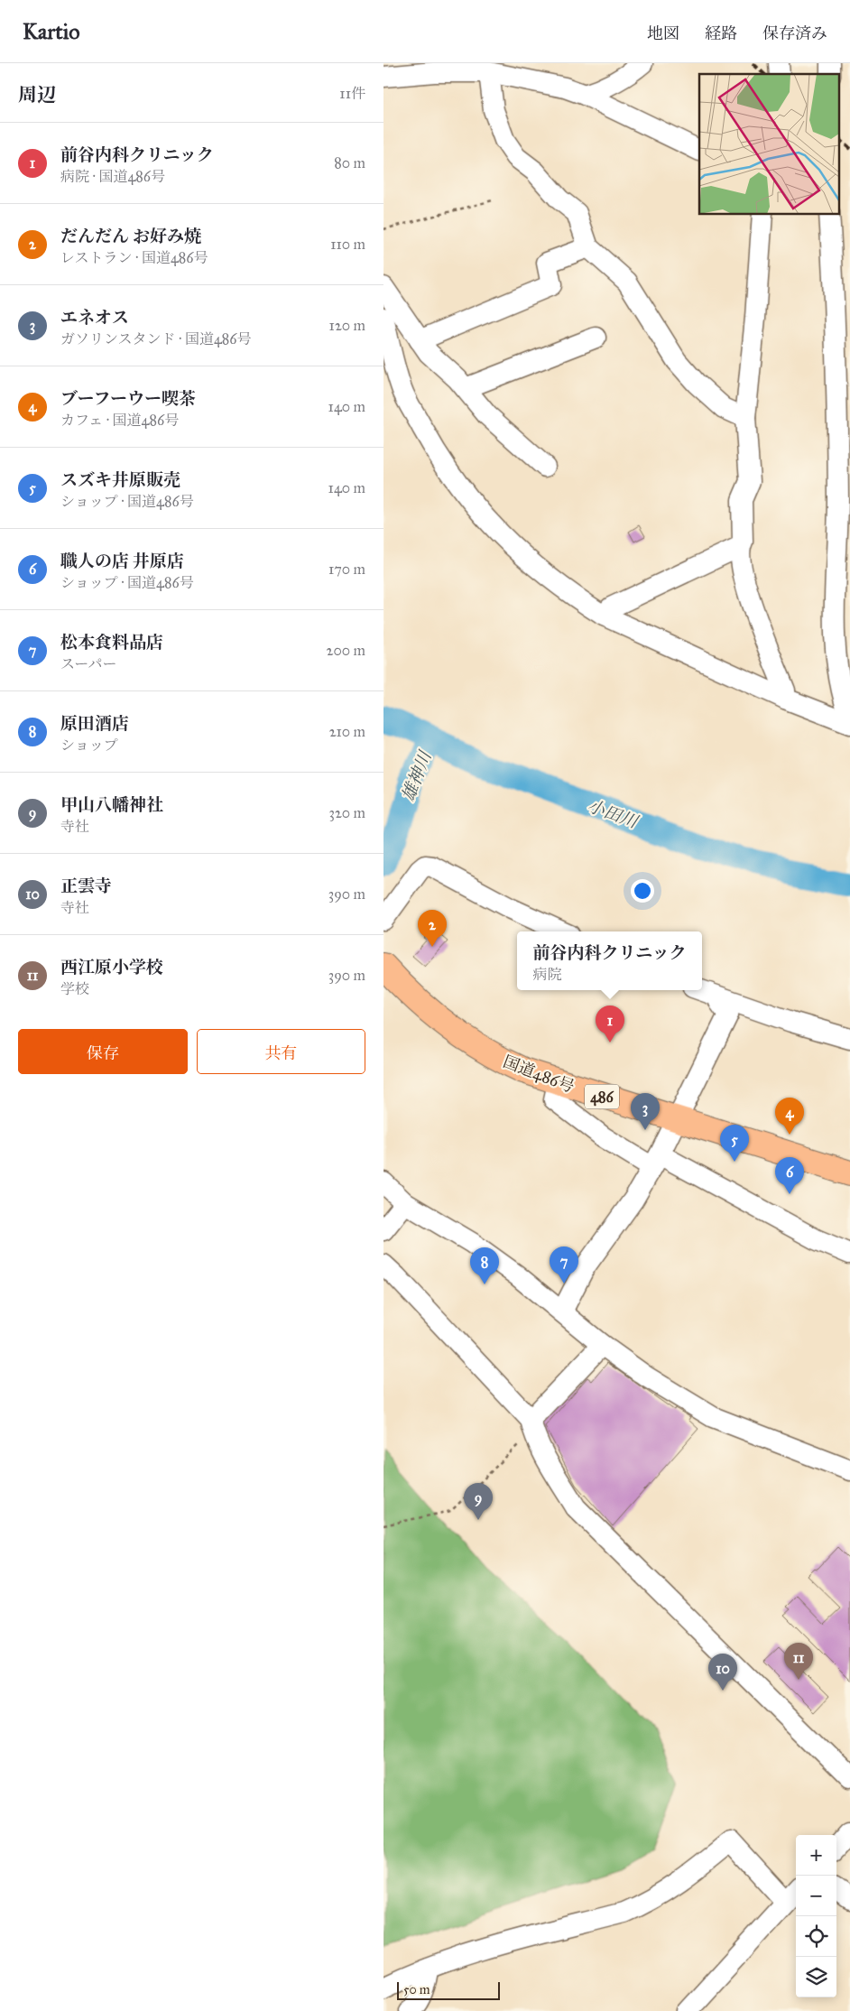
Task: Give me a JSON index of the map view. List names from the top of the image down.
{
  "streets": {
    "highway": ["国道486号", "486"]
  },
  "water": ["雄神川", "小田川"],
  "scale_bar": "50 m",
  "page": {
    "header": "Kartio",
    "nav": ["地図", "経路", "保存済み"],
    "heading": ["周辺", "11件"],
    "list": [
      {
        "mark": "1",
        "name": "前谷内科クリニック",
        "note": "病院 · 国道486号",
        "value": "80 m"
      },
      {
        "mark": "2",
        "name": "だんだん お好み焼",
        "note": "レストラン · 国道486号",
        "value": "110 m"
      },
      {
        "mark": "3",
        "name": "エネオス",
        "note": "ガソリンスタンド · 国道486号",
        "value": "120 m"
      },
      {
        "mark": "4",
        "name": "ブーフーウー喫茶",
        "note": "カフェ · 国道486号",
        "value": "140 m"
      },
      {
        "mark": "5",
        "name": "スズキ井原販売",
        "note": "ショップ · 国道486号",
        "value": "140 m"
      },
      {
        "mark": "6",
        "name": "職人の店 井原店",
        "note": "ショップ · 国道486号",
        "value": "170 m"
      },
      {
        "mark": "7",
        "name": "松本食料品店",
        "note": "スーパー",
        "value": "200 m"
      },
      {
        "mark": "8",
        "name": "原田酒店",
        "note": "ショップ",
        "value": "210 m"
      },
      {
        "mark": "9",
        "name": "甲山八幡神社",
        "note": "寺社",
        "value": "320 m"
      },
      {
        "mark": "10",
        "name": "正雲寺",
        "note": "寺社",
        "value": "390 m"
      },
      {
        "mark": "11",
        "name": "西江原小学校",
        "note": "学校",
        "value": "390 m"
      }
    ],
    "pins": [
      "2",
      "1",
      "3",
      "4",
      "5",
      "6",
      "7",
      "8",
      "9",
      "11",
      "10"
    ],
    "popup": ["前谷内科クリニック", "病院"],
    "buttons": ["保存", "共有"],
    "map_buttons": ["+", "−"],
    "scale": "50 m"
  }
}
